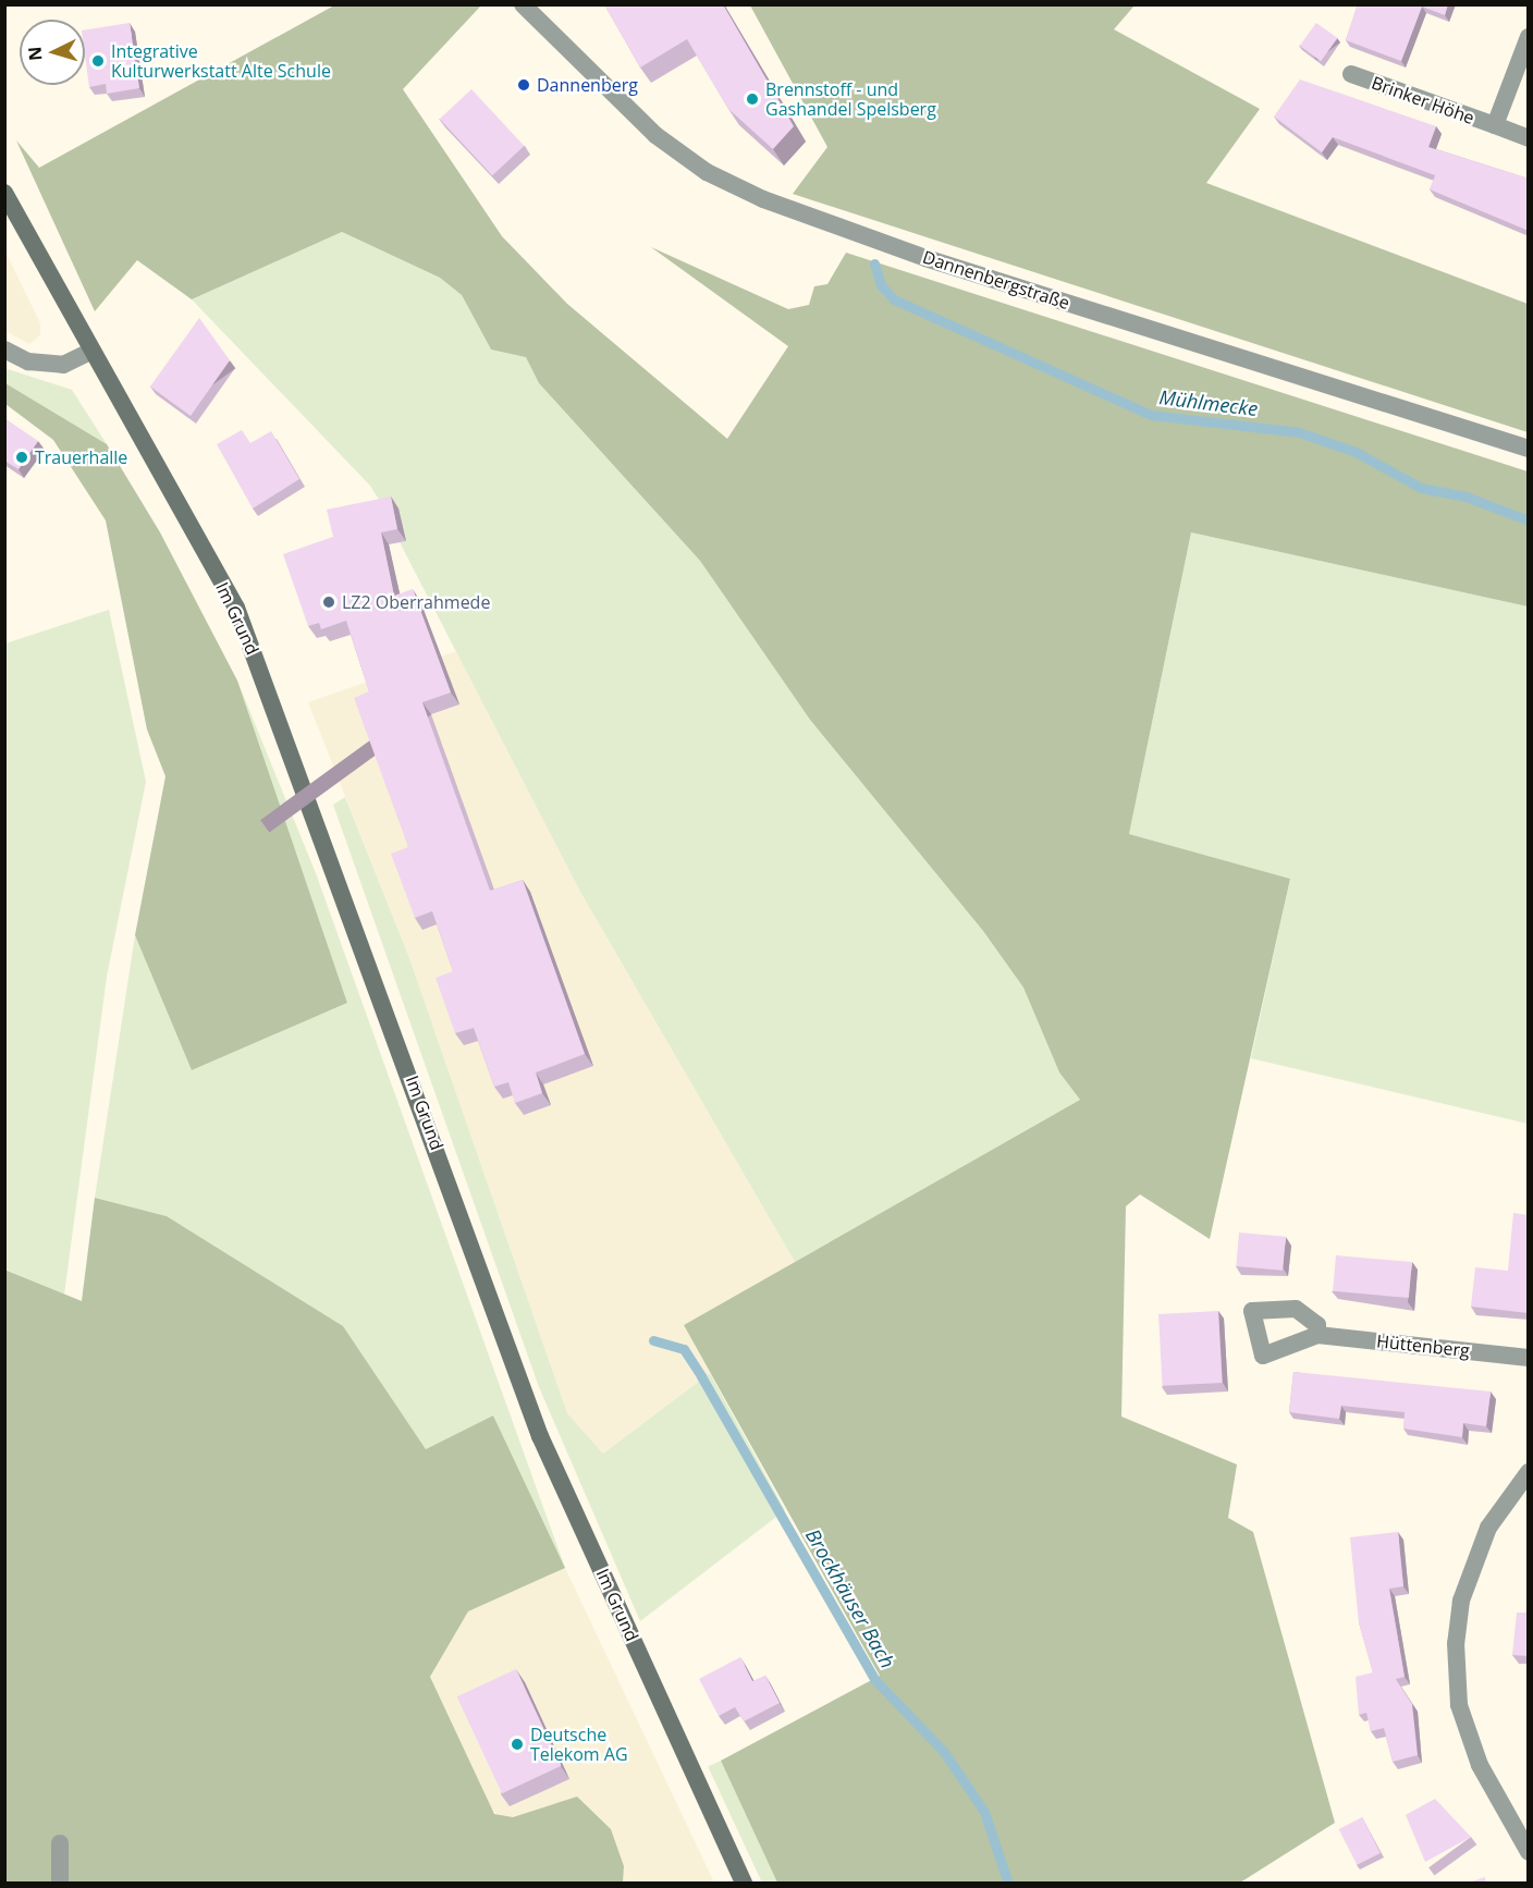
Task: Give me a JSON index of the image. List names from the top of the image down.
{
  "streets": {
    "main road": ["Im Grund"],
    "street": ["Brinker Höhe", "Dannenbergstraße", "Hüttenberg"]
  },
  "water": ["Mühlmecke", "Brockhäuser Bach"],
  "places": [
    "Integrative Kulturwerkstatt Alte Schule",
    "Dannenberg",
    "Brennstoff - und Gashandel Spelsberg",
    "Trauerhalle",
    "LZ2 Oberrahmede",
    "Deutsche Telekom AG"
  ],
  "north": "left"
}
